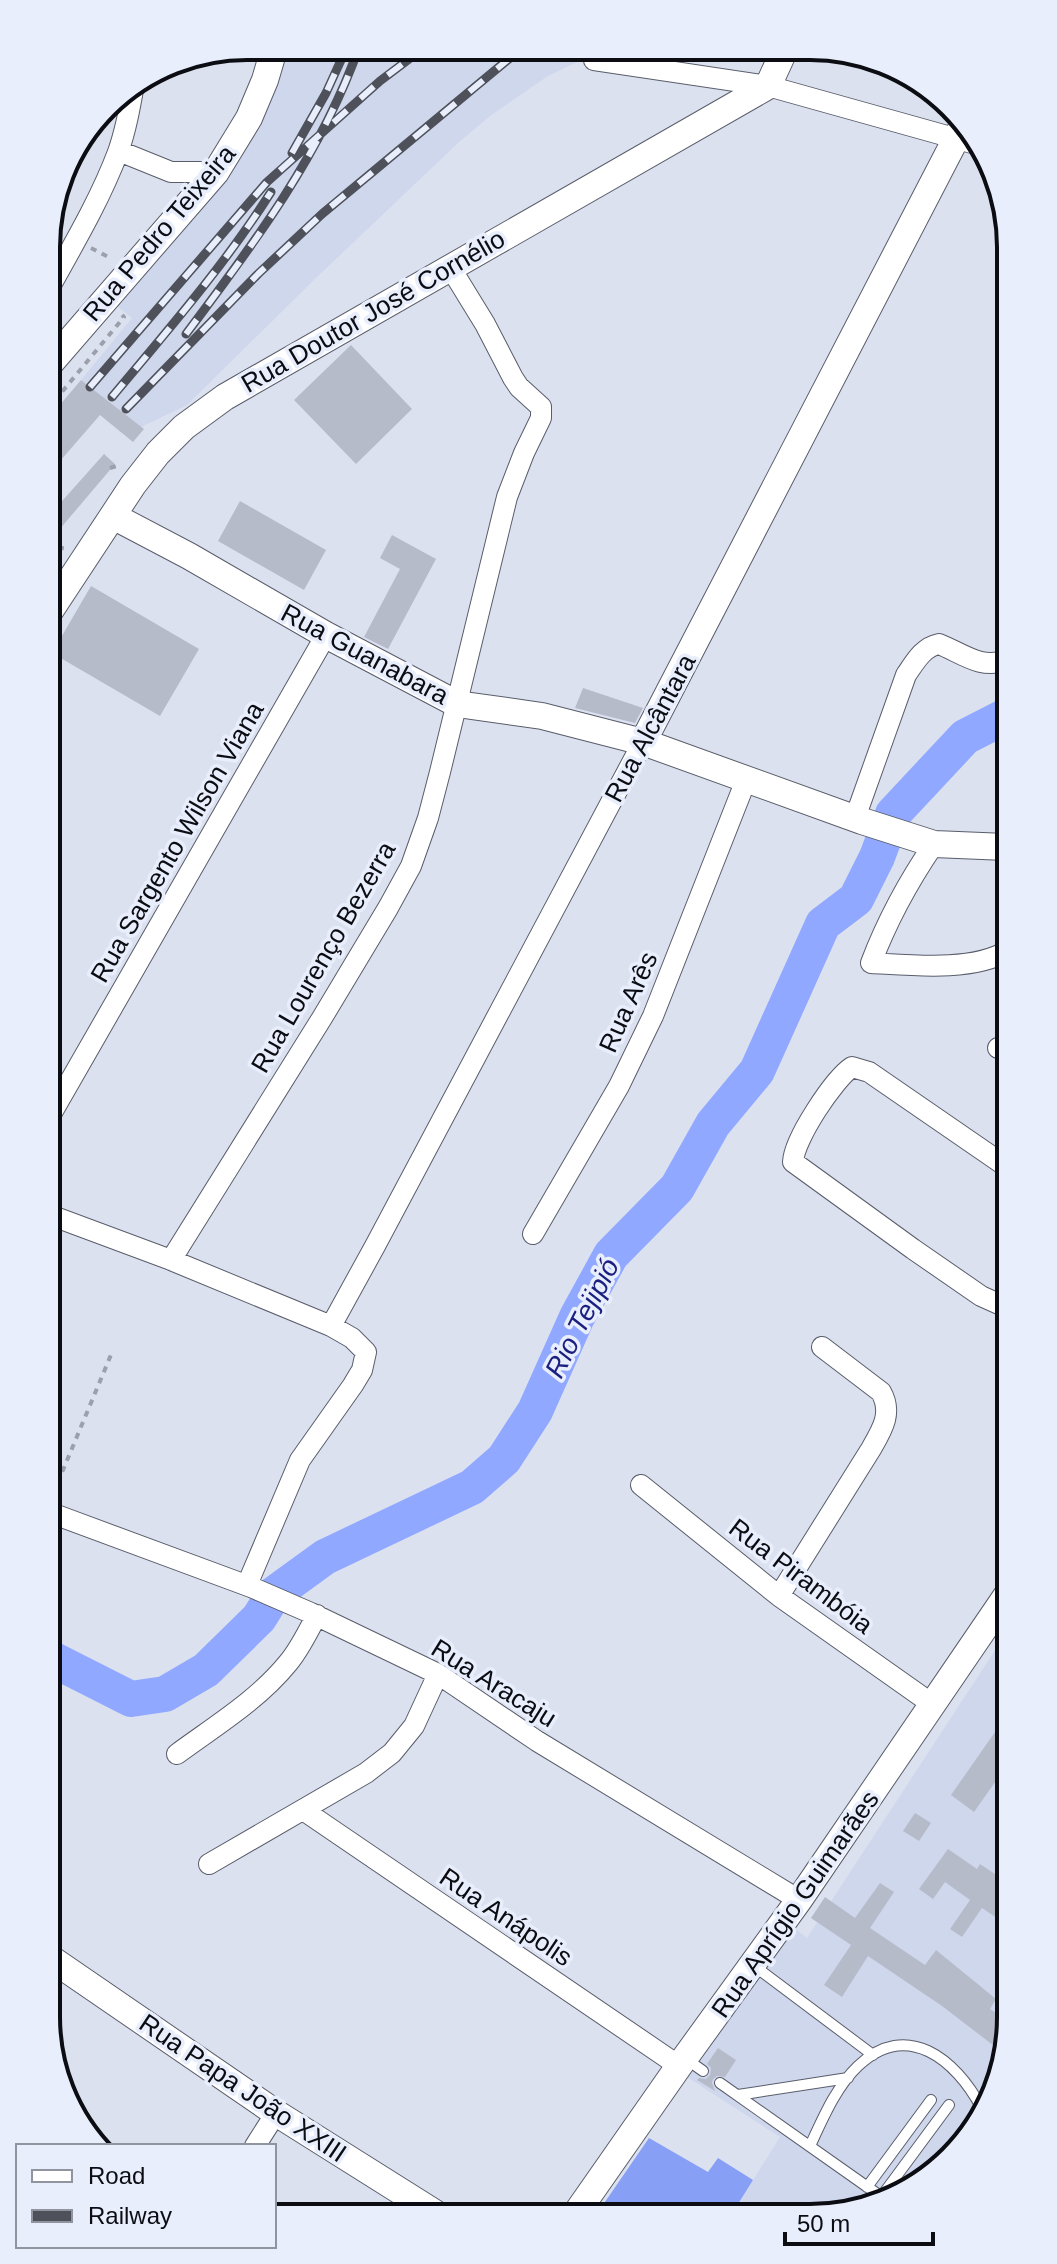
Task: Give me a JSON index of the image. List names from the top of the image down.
{
  "streets": {
    "street": [
      "Rua Pedro Teixeira",
      "Rua Doutor José Cornélio",
      "Rua Guanabara",
      "Rua Alcântara",
      "Rua Sargento Wilson Viana",
      "Rua Lourenço Bezerra",
      "Rua Arês",
      "Rua Pirambóia",
      "Rua Aracaju",
      "Rua Aprígio Guimarães",
      "Rua Anápolis",
      "Rua Papa João XXIII"
    ]
  },
  "crossings": [
    ["Rua Doutor José Cornélio", "Rua Guanabara"],
    ["Rua Doutor José Cornélio", "Rua Lourenço Bezerra"],
    ["Rua Guanabara", "Rua Alcântara"],
    ["Rua Guanabara", "Rua Sargento Wilson Viana"],
    ["Rua Guanabara", "Rua Lourenço Bezerra"],
    ["Rua Guanabara", "Rua Arês"],
    ["Rua Pirambóia", "Rua Aprígio Guimarães"],
    ["Rua Aracaju", "Rua Aprígio Guimarães"],
    ["Rua Aprígio Guimarães", "Rua Anápolis"]
  ],
  "water": ["Rio Tejipió"],
  "legend": ["Road", "Railway"],
  "scale_bar": "50 m"
}
